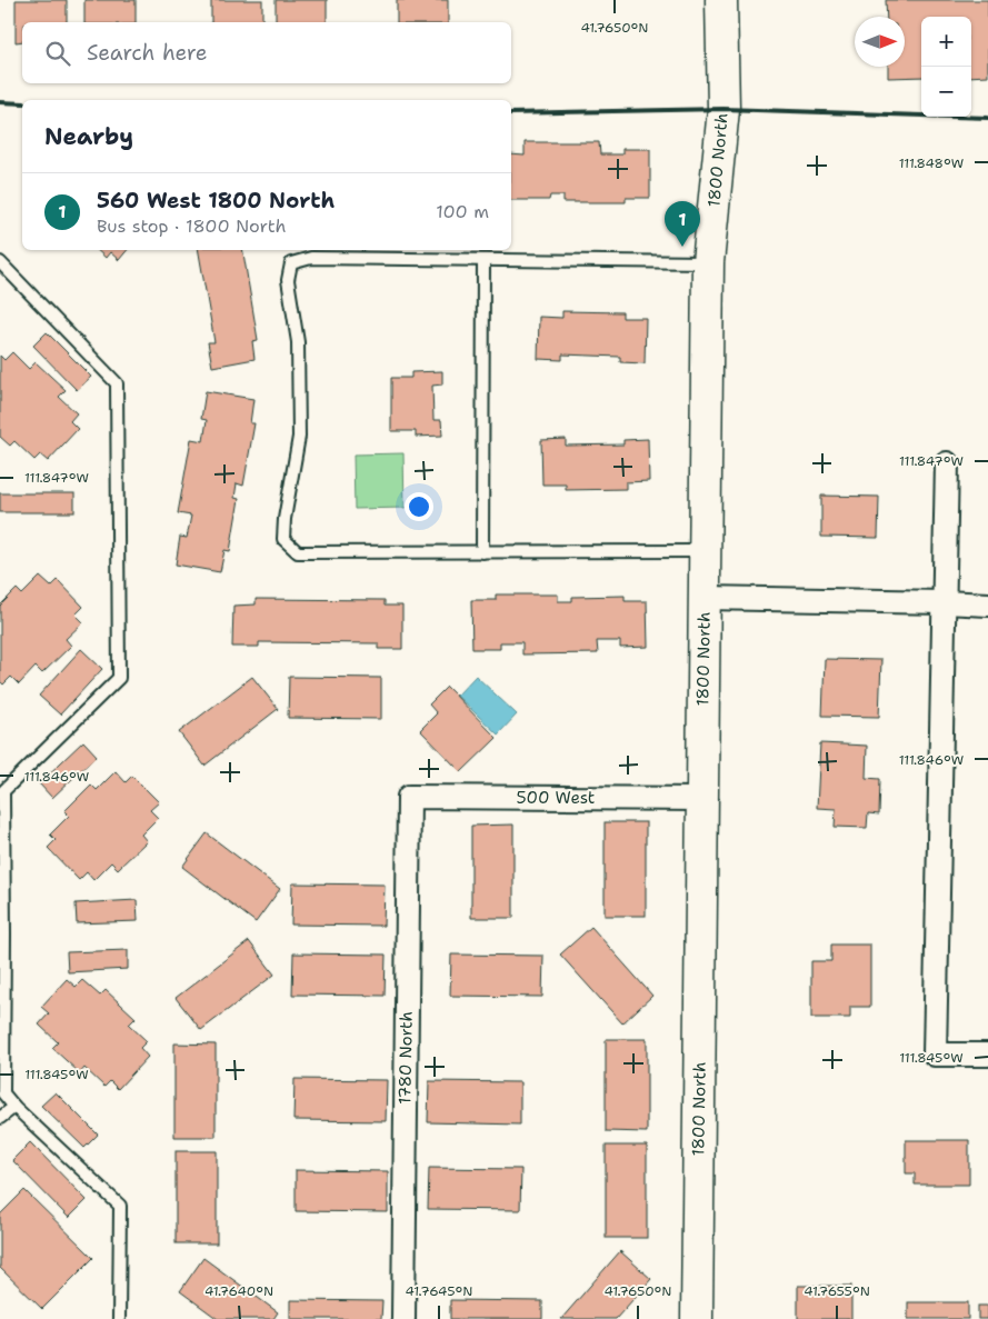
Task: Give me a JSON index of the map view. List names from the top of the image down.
{
  "streets": {
    "street": ["1800 North", "500 West", "1780 North"]
  },
  "crossings": [
    ["1800 North", "500 West"],
    ["500 West", "1780 North"]
  ],
  "north": "right",
  "page": {
    "map_buttons": ["+", "−"],
    "search": "Search here",
    "heading": "Nearby",
    "list": [
      {
        "mark": "1",
        "name": "560 West 1800 North",
        "note": "Bus stop · 1800 North",
        "value": "100 m"
      }
    ],
    "pins": "1"
  },
  "coordinates": [
    "41.7650°N",
    "111.848°W",
    "111.847°W",
    "111.846°W",
    "111.845°W",
    "41.7640°N",
    "41.7645°N",
    "41.7655°N"
  ]
}
